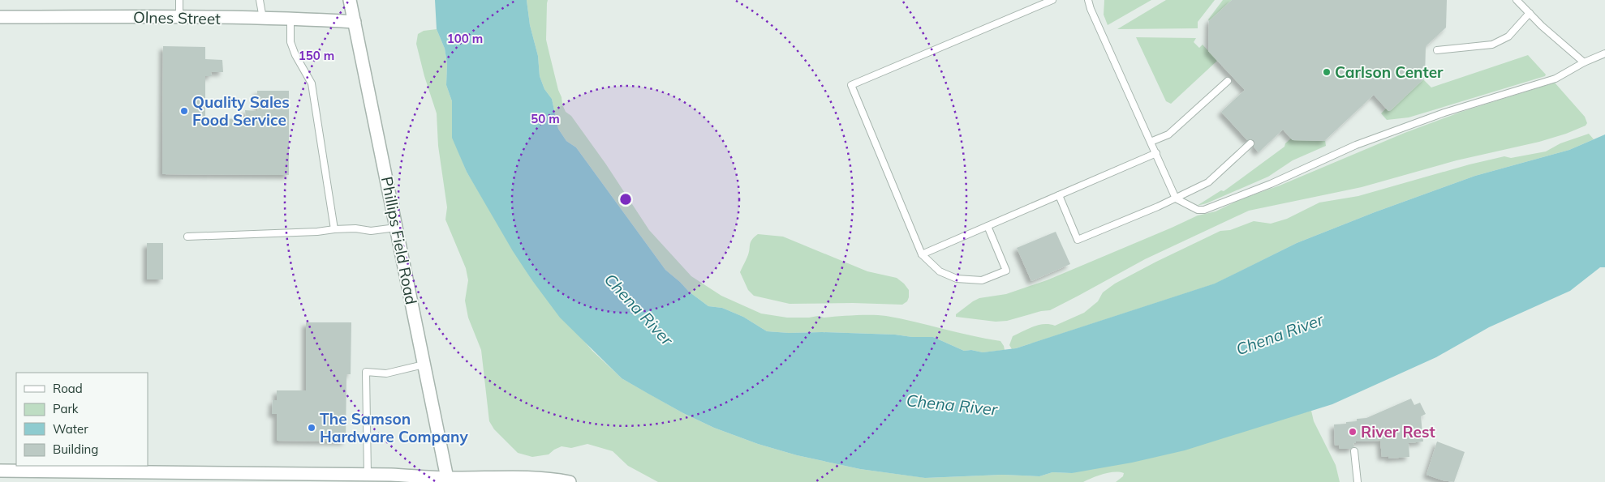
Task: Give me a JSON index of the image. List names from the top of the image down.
{
  "streets": {
    "street": ["Olnes Street", "Phillips Field Road"]
  },
  "crossings": [
    ["Olnes Street", "Phillips Field Road"]
  ],
  "water": ["Chena River"],
  "places": [
    "Carlson Center",
    "Quality Sales Food Service",
    "The Samson Hardware Company",
    "River Rest"
  ],
  "legend": [
    "Road",
    "Park",
    "Water",
    "Building"
  ],
  "rings": ["100 m", "150 m", "50 m"]
}
